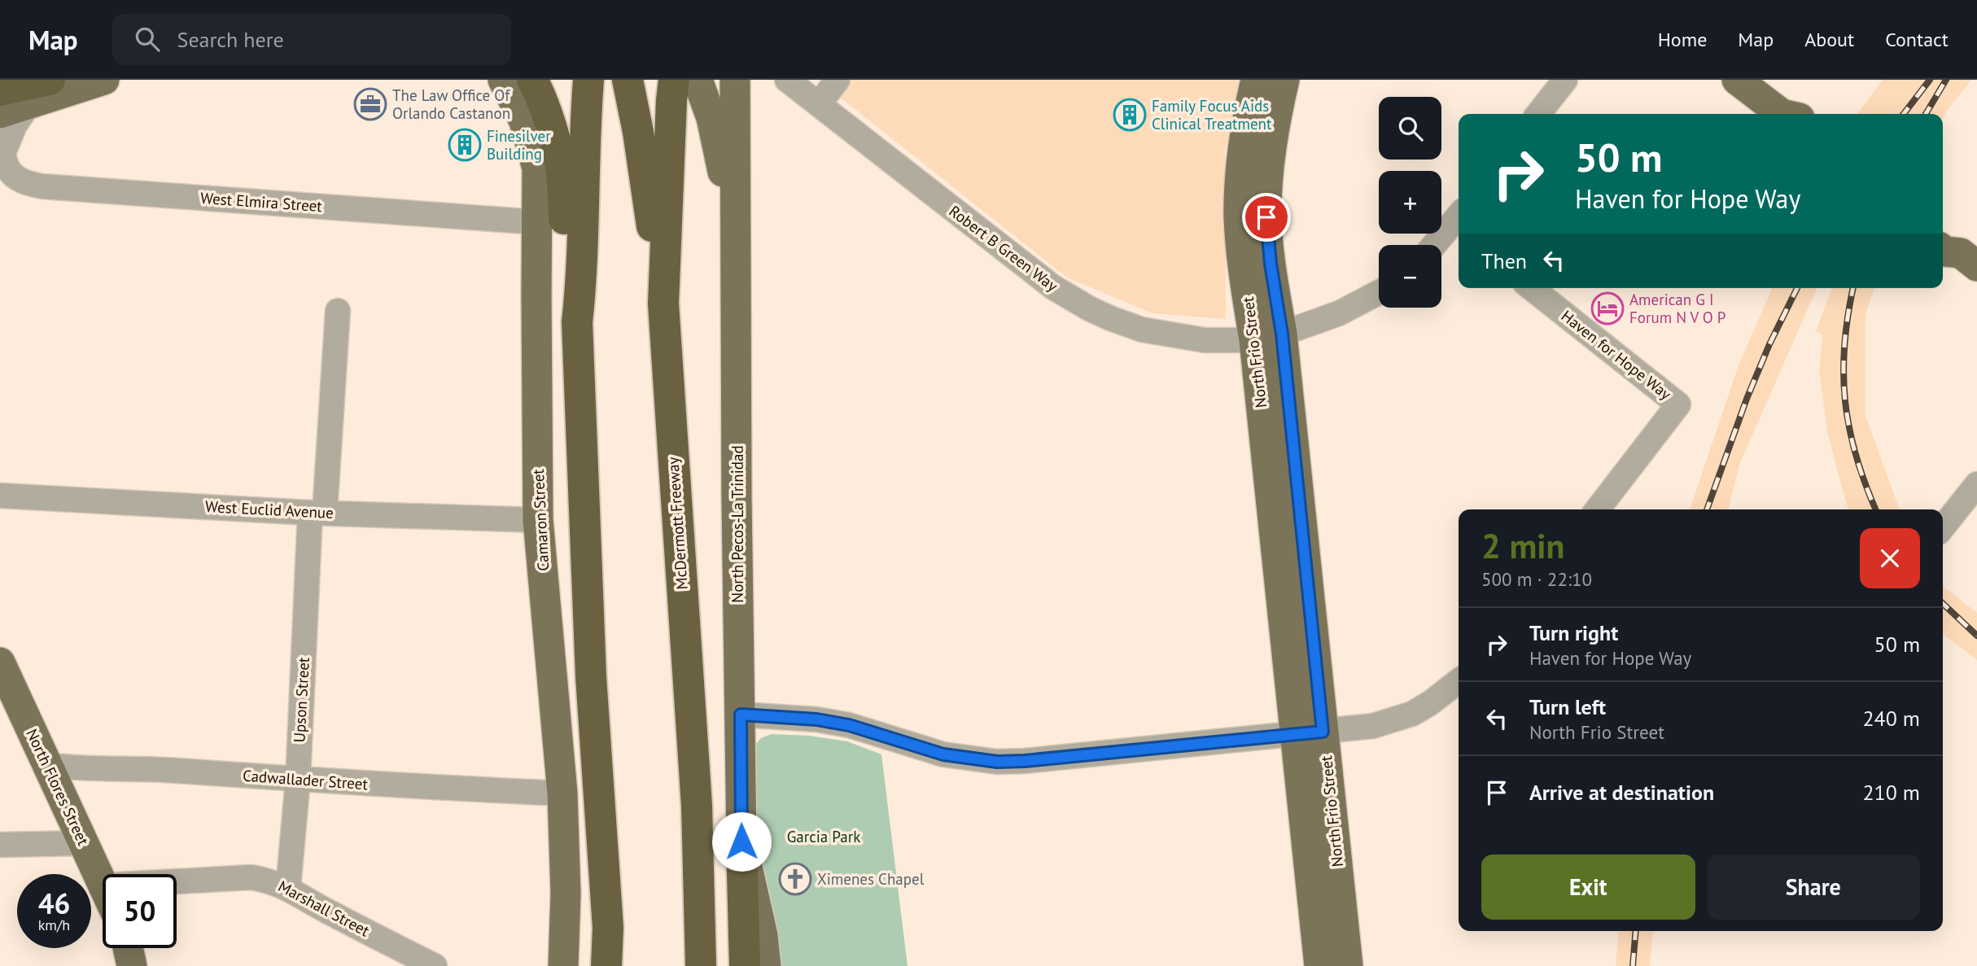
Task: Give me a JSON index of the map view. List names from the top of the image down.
{
  "streets": {
    "highway": ["McDermott Freeway"],
    "main road": [
      "North Frio Street",
      "Camaron Street",
      "North Pecos-La Trinidad",
      "North Flores Street"
    ],
    "street": [
      "West Elmira Street",
      "Robert B Green Way",
      "Haven for Hope Way",
      "West Euclid Avenue",
      "Upson Street",
      "Cadwallader Street",
      "Marshall Street"
    ]
  },
  "crossings": [
    ["West Elmira Street", "Camaron Street"],
    ["Robert B Green Way", "North Frio Street"],
    ["West Euclid Avenue", "Camaron Street"],
    ["West Euclid Avenue", "Upson Street"],
    ["Camaron Street", "Cadwallader Street"],
    ["Upson Street", "Cadwallader Street"],
    ["Upson Street", "Marshall Street"],
    ["Cadwallader Street", "North Flores Street"]
  ],
  "parks": ["Garcia Park"],
  "places": {
    "office": ["The Law Office Of Orlando Castanon"],
    "building": ["Family Focus Aids Clinical Treatment", "Finesilver Building"],
    "hotel": ["American G I Forum N V O P"],
    "church": ["Ximenes Chapel"]
  },
  "page": {
    "header": "Map",
    "search": "Search here",
    "nav": [
      "Home",
      "Map",
      "About",
      "Contact"
    ],
    "map_buttons": ["+", "−"],
    "turn": ["50 m", "Haven for Hope Way"],
    "then": "Then",
    "heading": ["2 min", "500 m · 22:10"],
    "list": [
      {
        "name": "Turn right",
        "note": "Haven for Hope Way",
        "value": "50 m"
      },
      {
        "name": "Turn left",
        "note": "North Frio Street",
        "value": "240 m"
      },
      {
        "name": "Arrive at destination",
        "value": "210 m"
      }
    ],
    "buttons": ["Exit", "Share"],
    "speed": "46 km/h",
    "limit": "50"
  }
}
